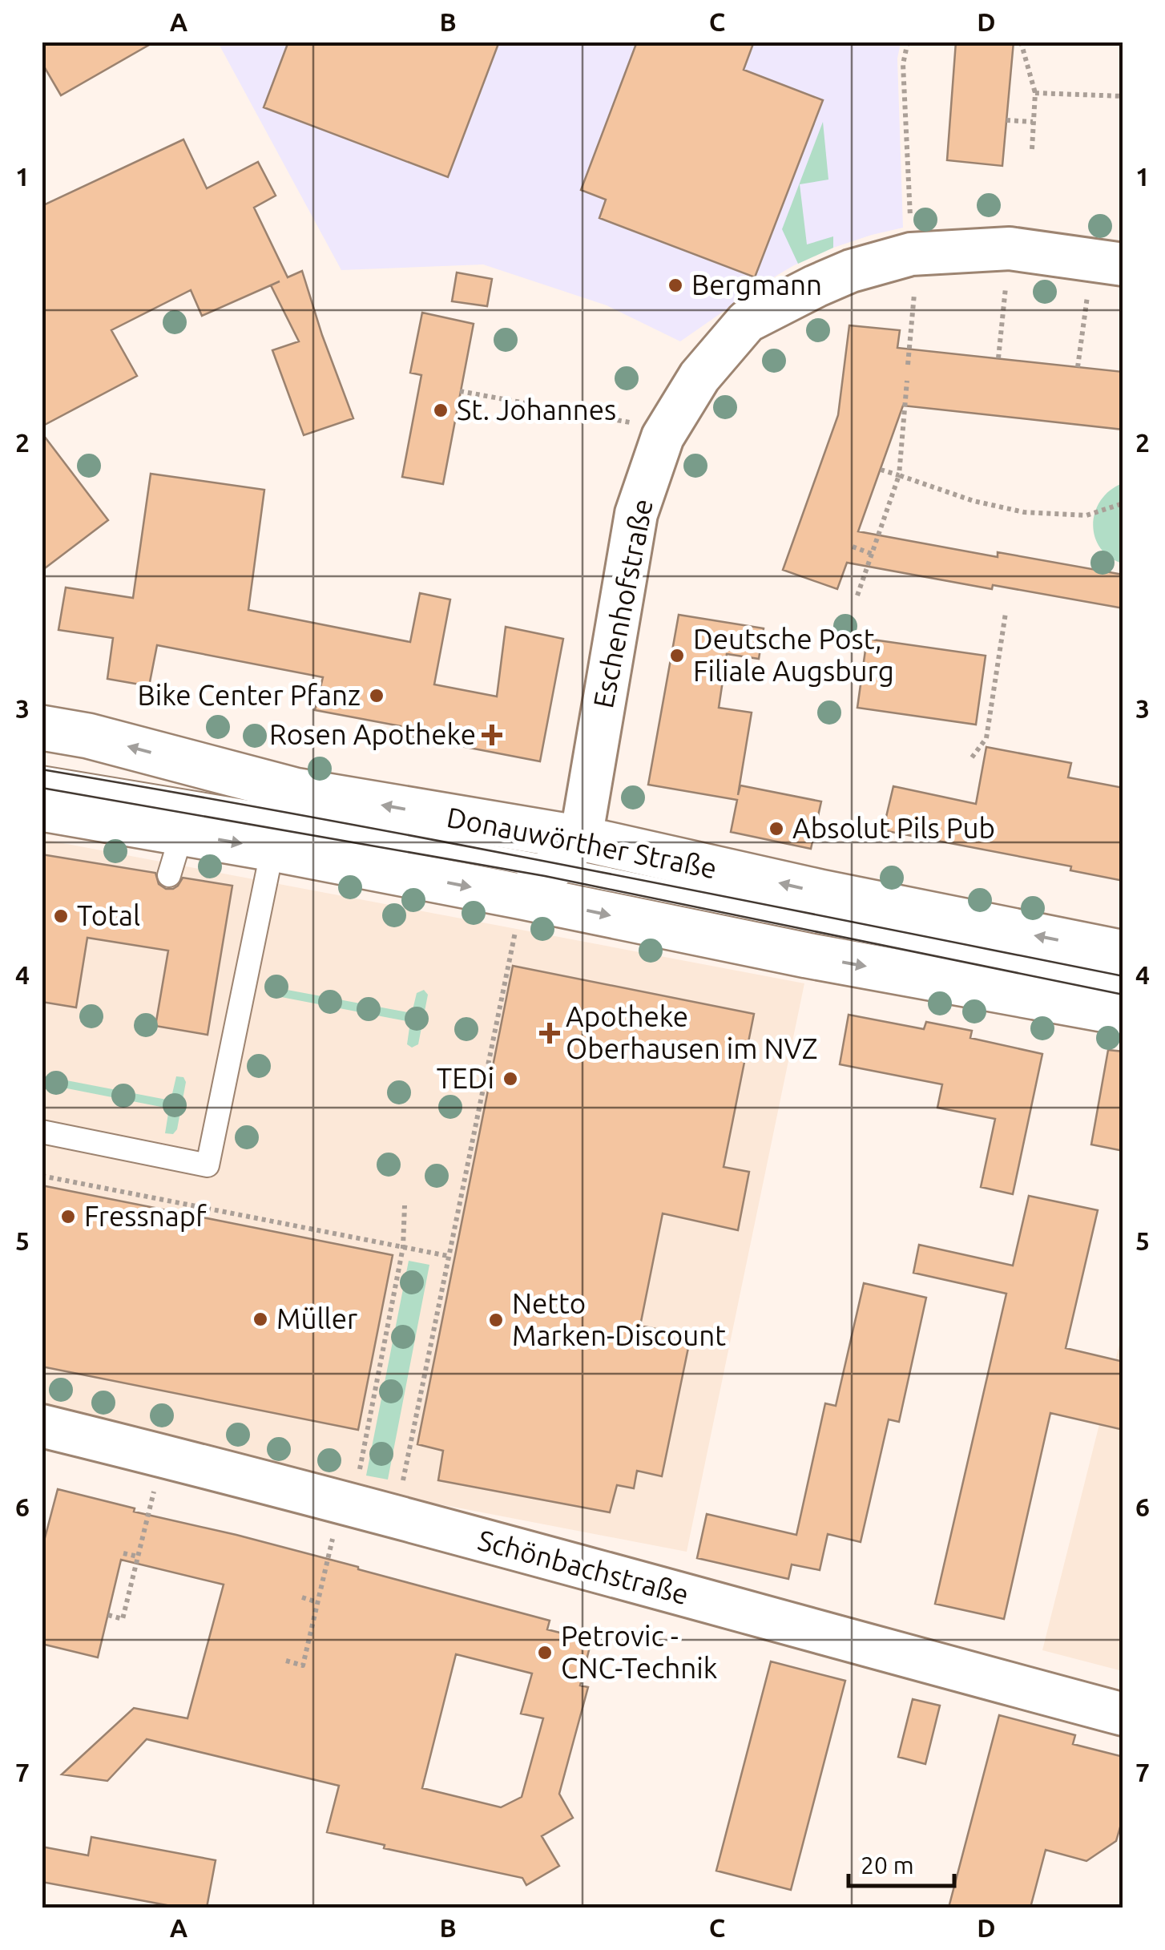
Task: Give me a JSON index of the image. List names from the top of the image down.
{
  "streets": {
    "main road": ["Donauwörther Straße"],
    "street": ["Eschenhofstraße", "Schönbachstraße"]
  },
  "crossings": [
    ["Eschenhofstraße", "Donauwörther Straße"]
  ],
  "places": {
    "other": [
      "Bergmann",
      "St. Johannes",
      "Deutsche Post, Filiale Augsburg",
      "Bike Center Pfanz",
      "Absolut Pils Pub",
      "Total",
      "TEDi",
      "Fressnapf",
      "Müller",
      "Netto Marken-Discount",
      "Petrovic - CNC-Technik"
    ],
    "health": ["Rosen Apotheke", "Apotheke Oberhausen im NVZ"]
  },
  "scale_bar": "20 m",
  "grid": {
    "columns": [
      "A",
      "B",
      "C",
      "D"
    ],
    "rows": [
      "1",
      "2",
      "3",
      "4",
      "5",
      "6",
      "7"
    ]
  }
}
